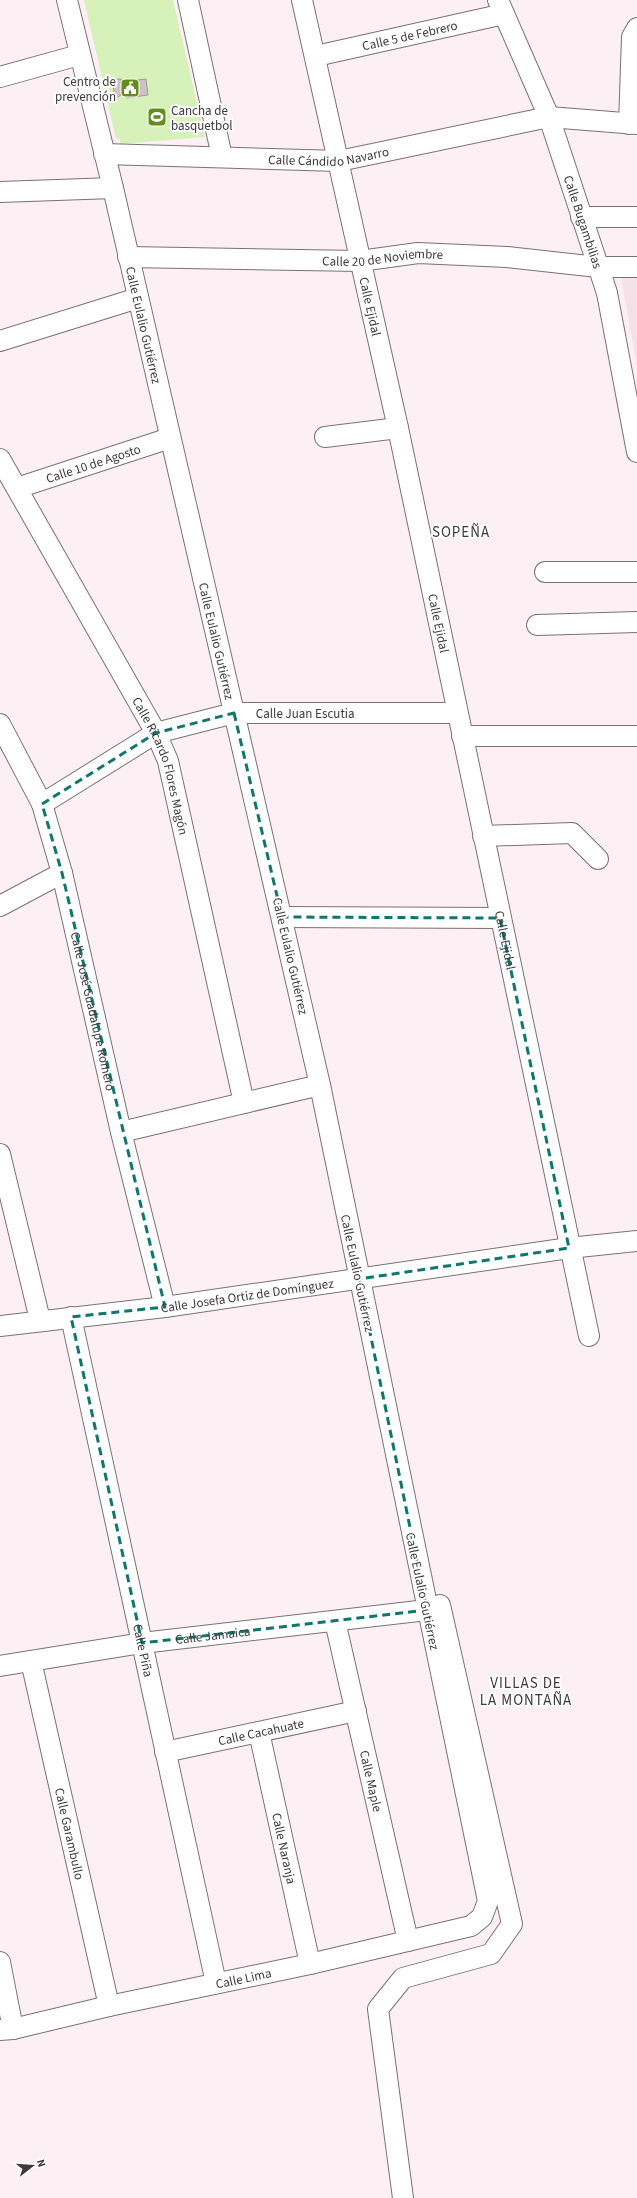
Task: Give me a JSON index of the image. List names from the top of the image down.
{
  "streets": {
    "street": [
      "Calle 5 de Febrero",
      "Calle Cándido Navarro",
      "Calle Bugambilias",
      "Calle 20 de Noviembre",
      "Calle Ejidal",
      "Calle Eulalio Gutiérrez",
      "Calle 10 de Agosto",
      "Calle Juan Escutia",
      "Calle Ricardo Flores Magón",
      "Calle José Guadalupe Romero",
      "Calle Josefa Ortiz de Domínguez",
      "Calle Jamaica",
      "Calle Piña",
      "Calle Cacahuate",
      "Calle Maple",
      "Calle Garambullo",
      "Calle Naranja",
      "Calle Lima"
    ]
  },
  "crossings": [
    ["Calle 5 de Febrero", "Calle Bugambilias"],
    ["Calle 5 de Febrero", "Calle Ejidal"],
    ["Calle Cándido Navarro", "Calle Bugambilias"],
    ["Calle Cándido Navarro", "Calle Ejidal"],
    ["Calle Cándido Navarro", "Calle Eulalio Gutiérrez"],
    ["Calle Bugambilias", "Calle 20 de Noviembre"],
    ["Calle 20 de Noviembre", "Calle Ejidal"],
    ["Calle 20 de Noviembre", "Calle Eulalio Gutiérrez"],
    ["Calle Ejidal", "Calle Juan Escutia"],
    ["Calle Ejidal", "Calle Josefa Ortiz de Domínguez"],
    ["Calle Eulalio Gutiérrez", "Calle 10 de Agosto"],
    ["Calle Eulalio Gutiérrez", "Calle Juan Escutia"],
    ["Calle Eulalio Gutiérrez", "Calle Josefa Ortiz de Domínguez"],
    ["Calle Eulalio Gutiérrez", "Calle Jamaica"],
    ["Calle Eulalio Gutiérrez", "Calle Lima"],
    ["Calle 10 de Agosto", "Calle Ricardo Flores Magón"],
    ["Calle Juan Escutia", "Calle Ricardo Flores Magón"],
    ["Calle Juan Escutia", "Calle José Guadalupe Romero"],
    ["Calle José Guadalupe Romero", "Calle Josefa Ortiz de Domínguez"],
    ["Calle Josefa Ortiz de Domínguez", "Calle Piña"],
    ["Calle Jamaica", "Calle Piña"],
    ["Calle Jamaica", "Calle Maple"],
    ["Calle Jamaica", "Calle Garambullo"],
    ["Calle Piña", "Calle Cacahuate"],
    ["Calle Piña", "Calle Lima"],
    ["Calle Cacahuate", "Calle Maple"],
    ["Calle Cacahuate", "Calle Naranja"],
    ["Calle Maple", "Calle Lima"],
    ["Calle Garambullo", "Calle Lima"],
    ["Calle Naranja", "Calle Lima"]
  ],
  "districts": ["SOPEÑA", "VILLAS DE LA MONTAÑA"],
  "places": {
    "public building": ["Centro de prevención"],
    "sports": ["Cancha de basquetbol"]
  },
  "north": "right"
}
